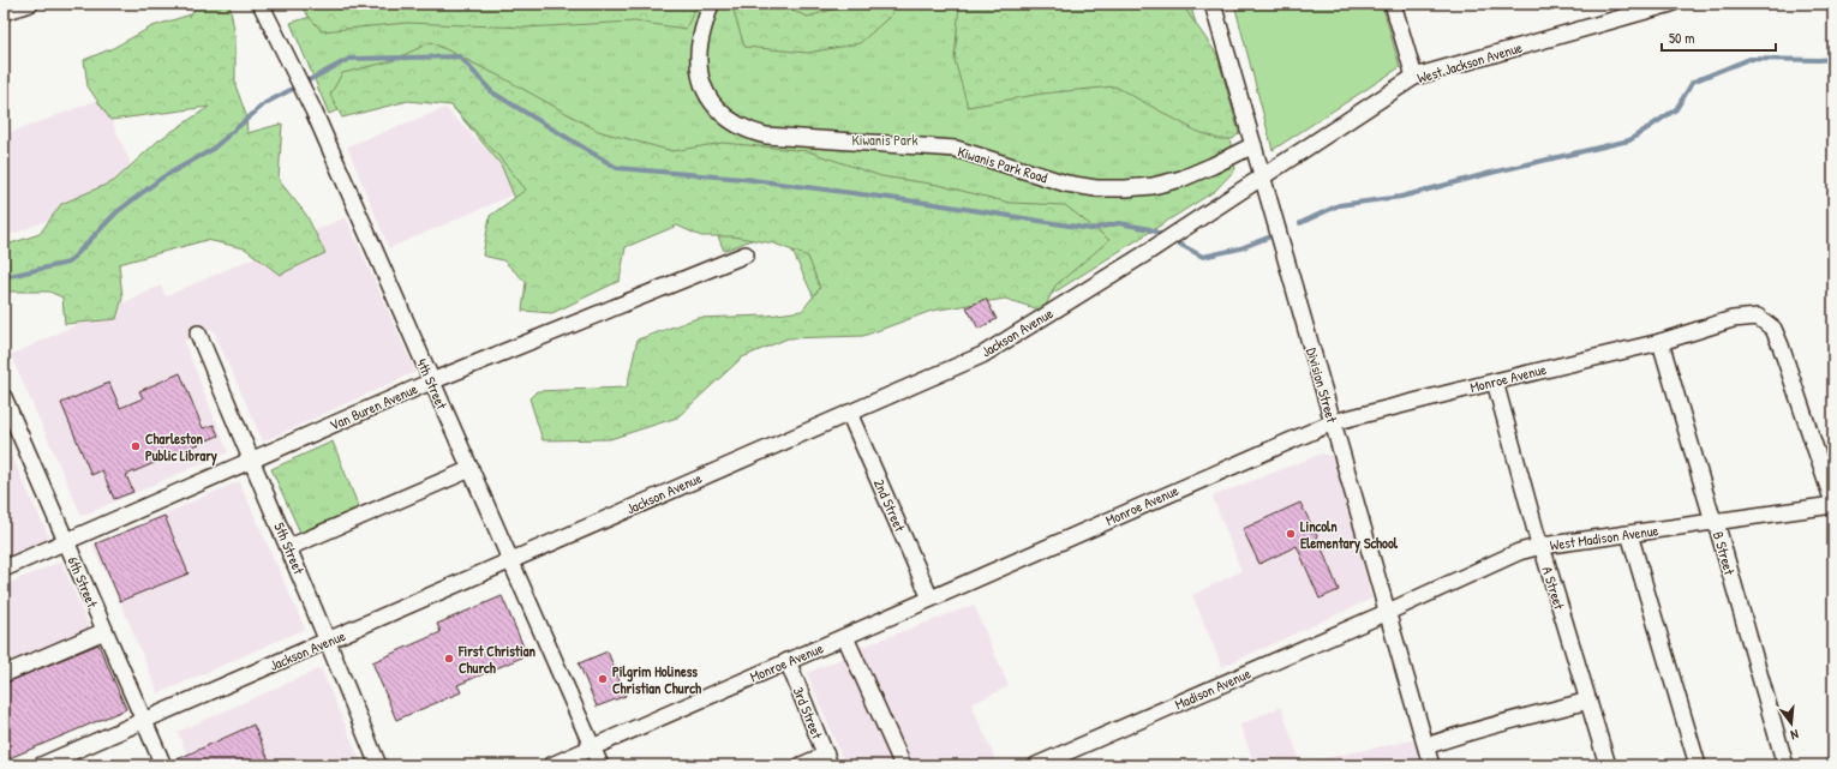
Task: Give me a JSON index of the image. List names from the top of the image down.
{
  "streets": {
    "street": [
      "West Jackson Avenue",
      "Kiwanis Park Road",
      "Jackson Avenue",
      "Monroe Avenue",
      "4th Street",
      "Division Street",
      "Van Buren Avenue",
      "2nd Street",
      "West Madison Avenue",
      "5th Street",
      "B Street",
      "6th Street",
      "A Street",
      "Madison Avenue",
      "3rd Street"
    ]
  },
  "crossings": [
    ["West Jackson Avenue", "Jackson Avenue"],
    ["West Jackson Avenue", "Division Street"],
    ["Kiwanis Park Road", "Division Street"],
    ["Jackson Avenue", "4th Street"],
    ["Jackson Avenue", "Division Street"],
    ["Jackson Avenue", "2nd Street"],
    ["Jackson Avenue", "5th Street"],
    ["Jackson Avenue", "6th Street"],
    ["Monroe Avenue", "4th Street"],
    ["Monroe Avenue", "Division Street"],
    ["Monroe Avenue", "2nd Street"],
    ["Monroe Avenue", "West Madison Avenue"],
    ["Monroe Avenue", "B Street"],
    ["Monroe Avenue", "A Street"],
    ["Monroe Avenue", "3rd Street"],
    ["4th Street", "Van Buren Avenue"],
    ["Division Street", "West Madison Avenue"],
    ["Division Street", "Madison Avenue"],
    ["Van Buren Avenue", "5th Street"],
    ["Van Buren Avenue", "6th Street"],
    ["West Madison Avenue", "B Street"],
    ["West Madison Avenue", "A Street"],
    ["West Madison Avenue", "Madison Avenue"]
  ],
  "parks": ["Kiwanis Park"],
  "places": [
    "Charleston Public Library",
    "Lincoln Elementary School",
    "First Christian Church",
    "Pilgrim Holiness Christian Church"
  ],
  "scale_bar": "50 m",
  "north": "bottom"
}
